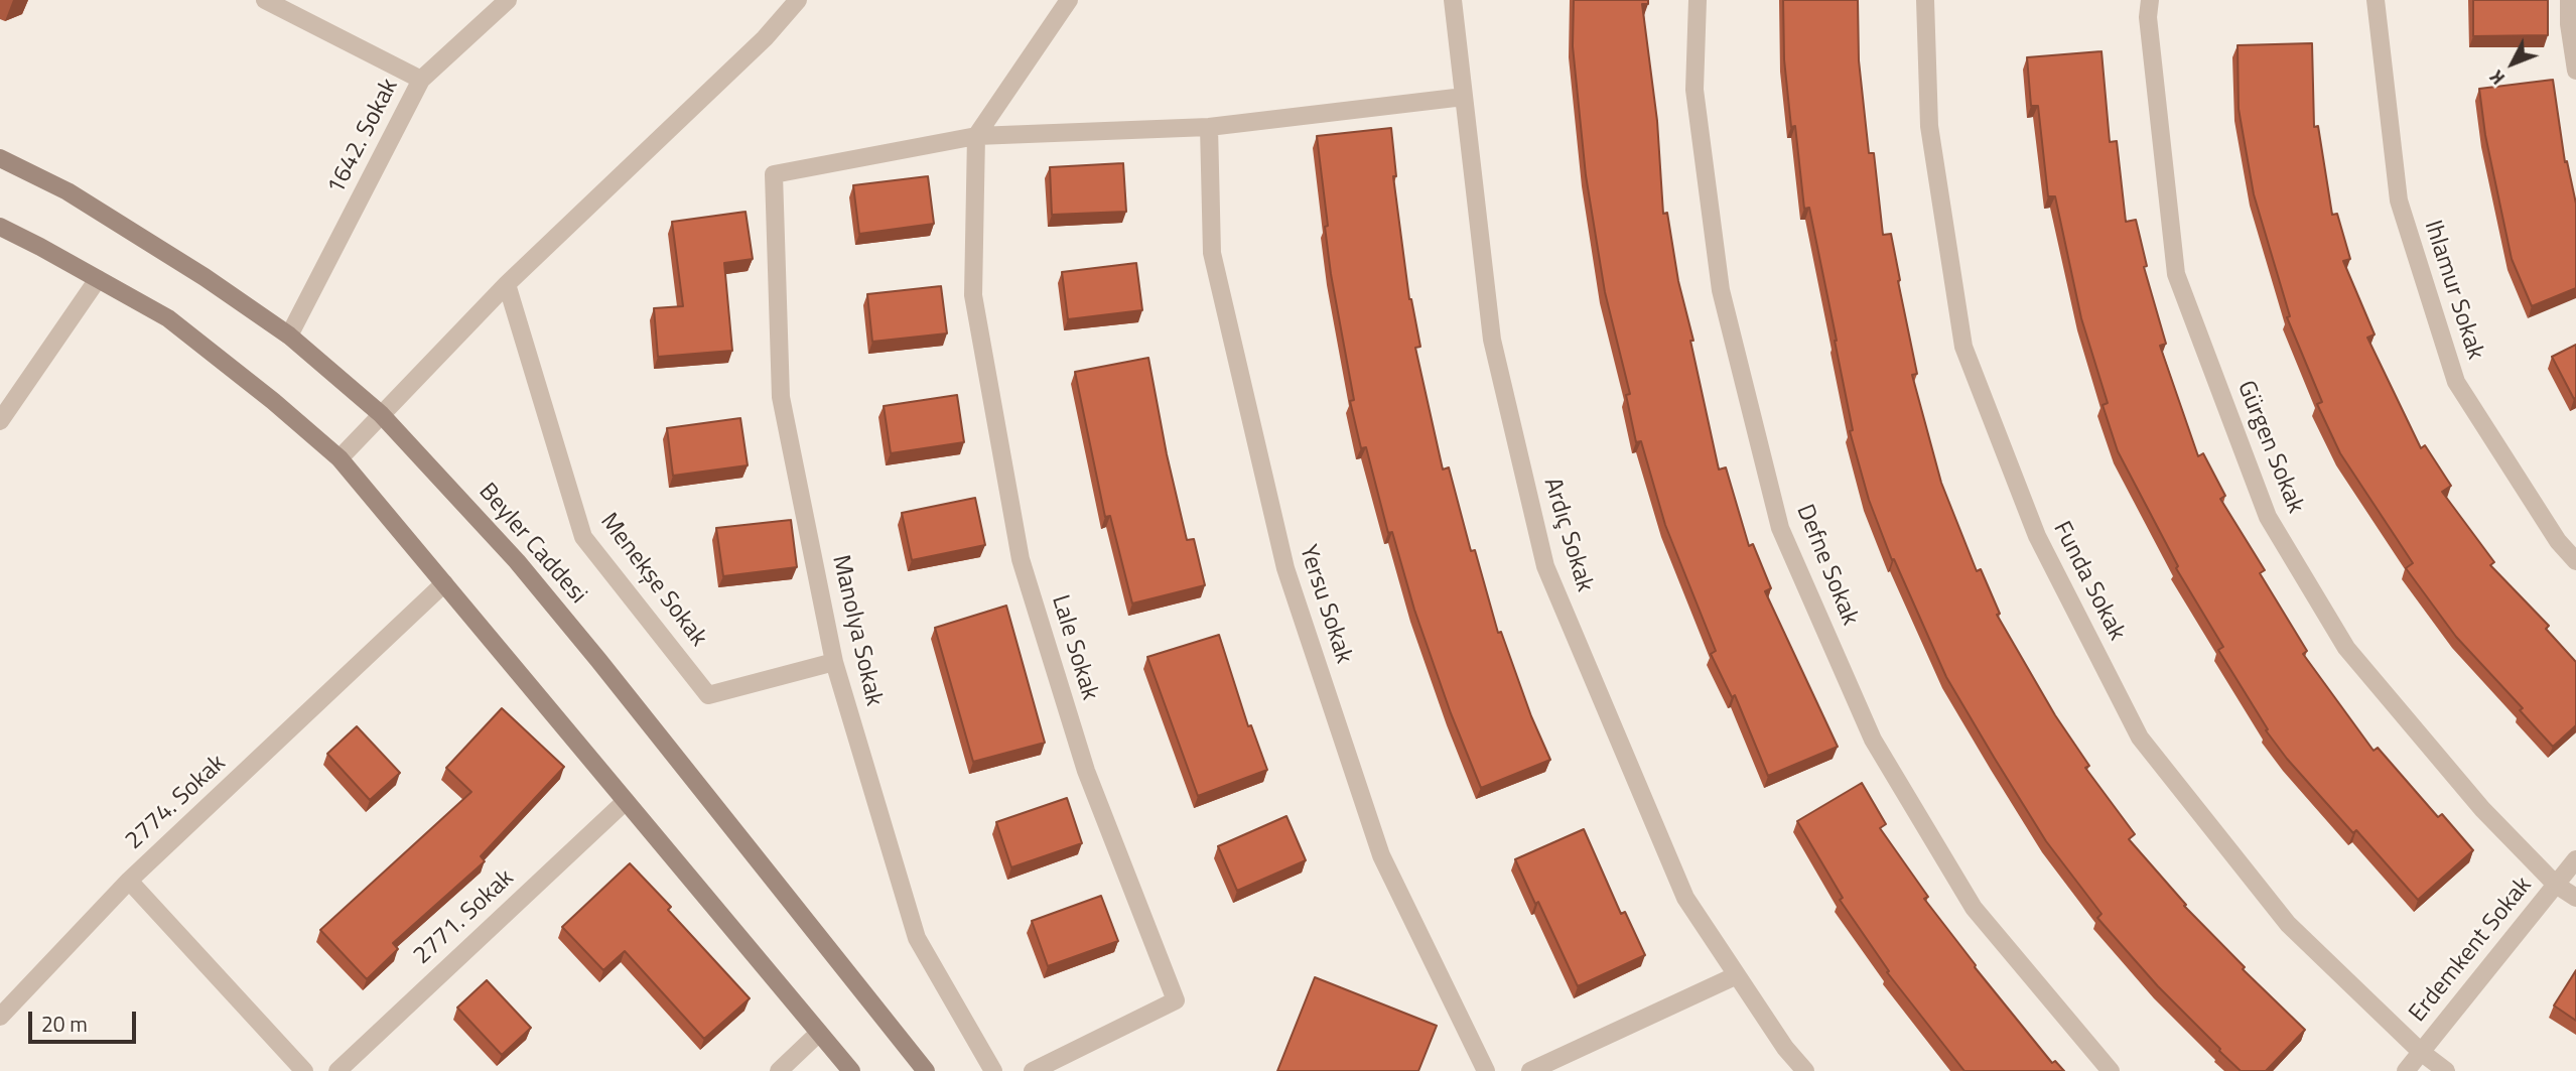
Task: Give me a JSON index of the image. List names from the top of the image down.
{
  "streets": {
    "main road": ["Beyler Caddesi"],
    "street": [
      "1642. Sokak",
      "Ihlamur Sokak",
      "Gürgen Sokak",
      "Ardıç Sokak",
      "Defne Sokak",
      "Menekşe Sokak",
      "Funda Sokak",
      "Yersu Sokak",
      "Manolya Sokak",
      "Lale Sokak",
      "2774. Sokak",
      "2771. Sokak",
      "Erdemkent Sokak"
    ]
  },
  "crossings": [
    ["1642. Sokak", "Beyler Caddesi"],
    ["Gürgen Sokak", "Erdemkent Sokak"],
    ["Menekşe Sokak", "Manolya Sokak"],
    ["Funda Sokak", "Erdemkent Sokak"],
    ["Manolya Sokak", "Lale Sokak"]
  ],
  "scale_bar": "20 m",
  "north": "bottom left"
}
